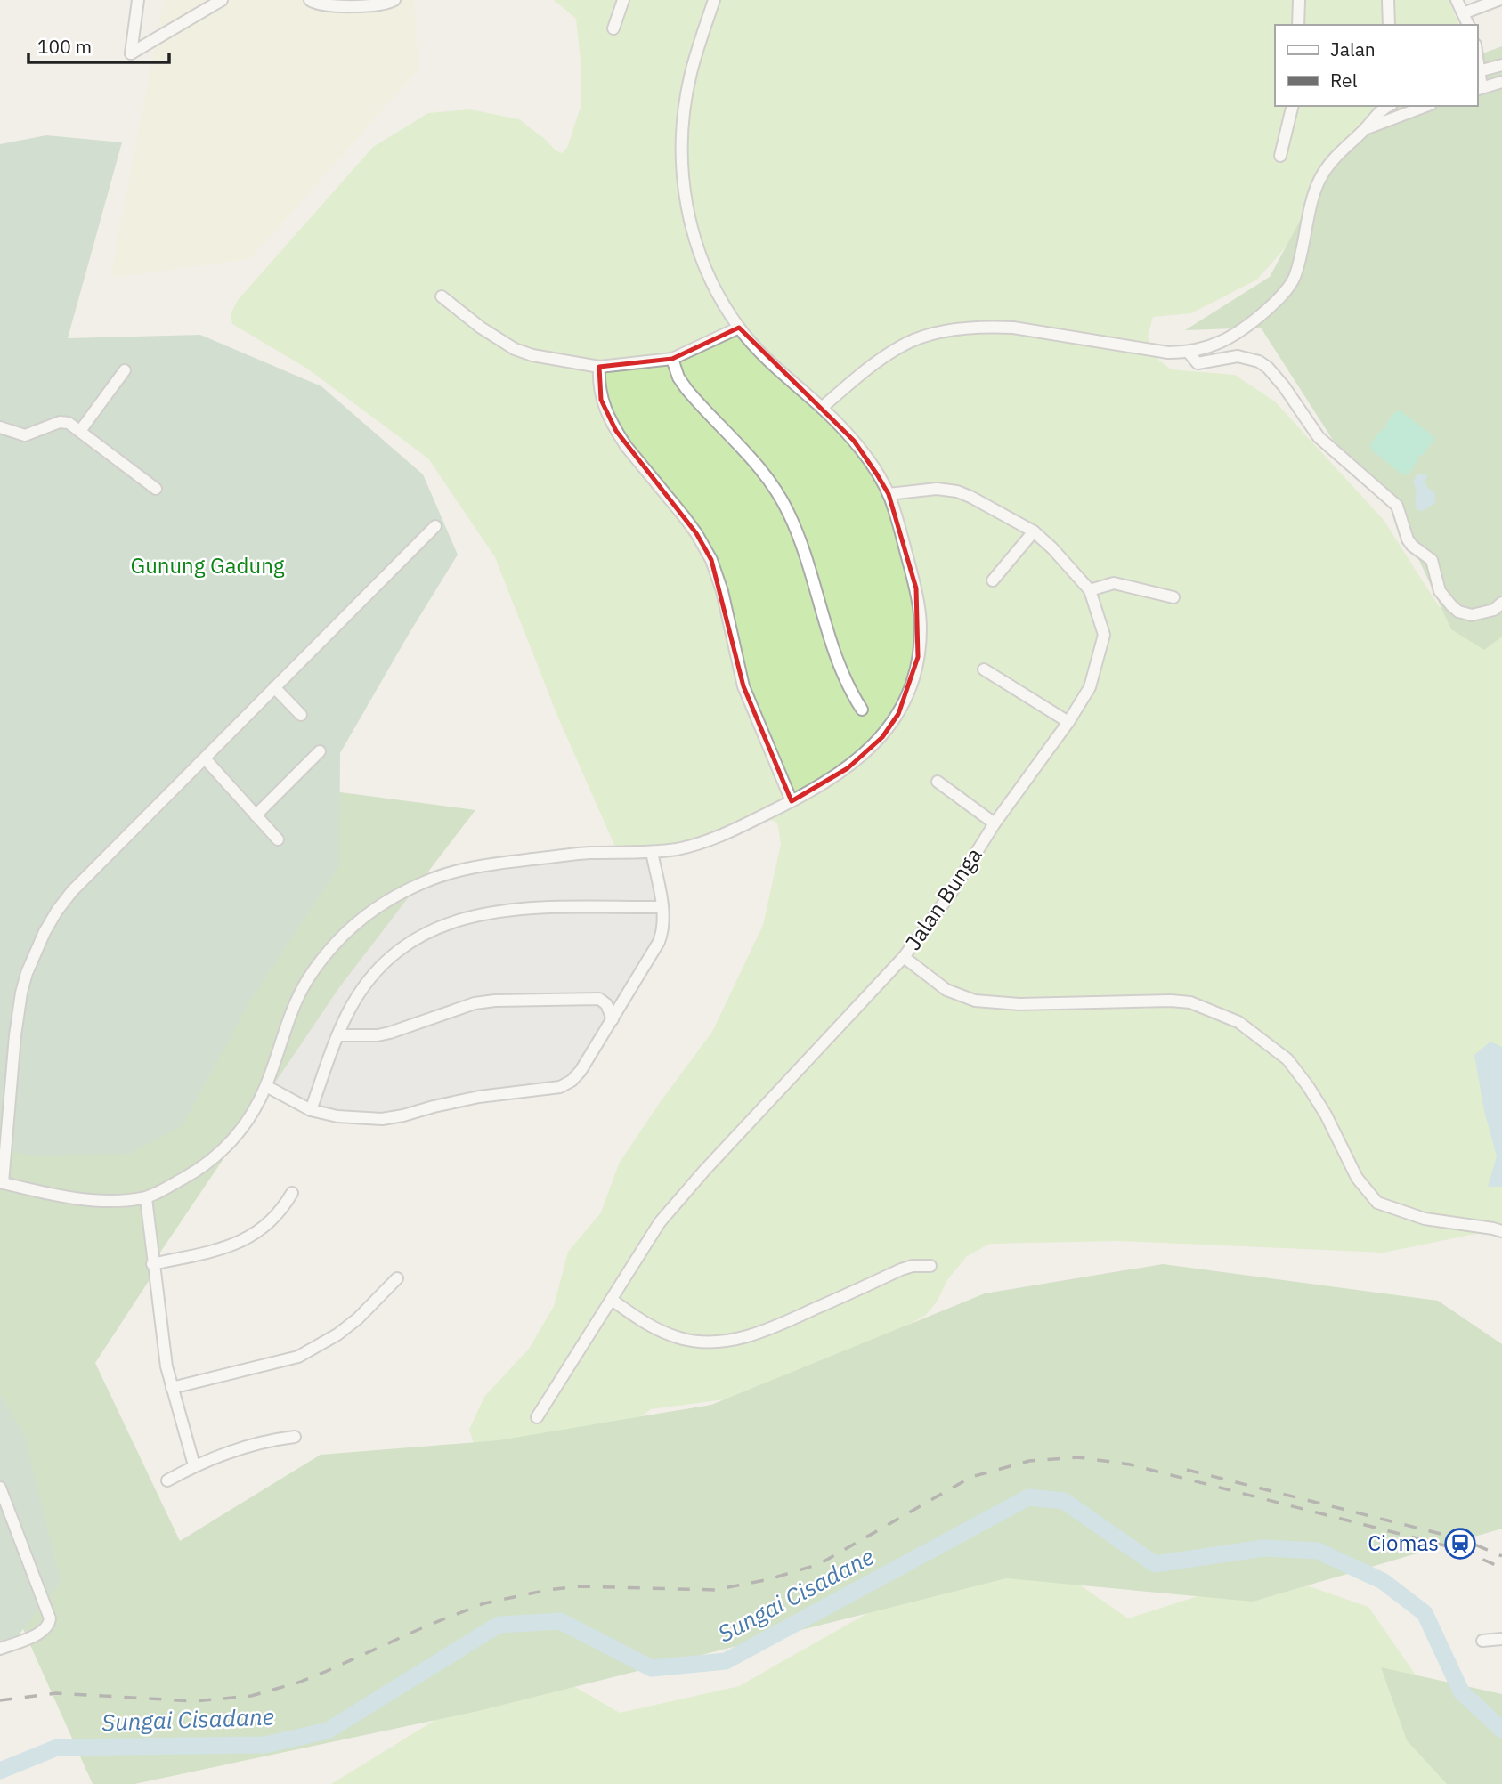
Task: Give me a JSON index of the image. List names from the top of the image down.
{
  "streets": {
    "street": ["Jalan Bunga"]
  },
  "water": ["Sungai Cisadane"],
  "parks": ["Gunung Gadung"],
  "places": {
    "station": ["Ciomas"]
  },
  "legend": ["Jalan", "Rel"],
  "scale_bar": "100 m"
}
